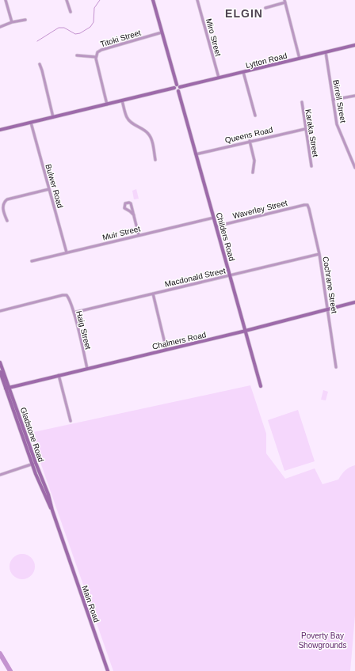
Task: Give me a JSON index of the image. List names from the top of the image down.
{
  "streets": {
    "street": [
      "Miro Street",
      "Titoki Street",
      "Lytton Road",
      "Birrell Street",
      "Karaka Street",
      "Queens Road",
      "Bulwer Road",
      "Waverley Street",
      "Muir Street",
      "Childers Road",
      "Macdonald Street",
      "Cochrane Street",
      "Haig Street",
      "Chalmers Road",
      "Gladstone Road",
      "Main Road"
    ]
  },
  "crossings": [
    ["Miro Street", "Lytton Road"],
    ["Lytton Road", "Birrell Street"],
    ["Lytton Road", "Childers Road"],
    ["Karaka Street", "Queens Road"],
    ["Queens Road", "Childers Road"],
    ["Bulwer Road", "Muir Street"],
    ["Waverley Street", "Childers Road"],
    ["Waverley Street", "Cochrane Street"],
    ["Muir Street", "Childers Road"],
    ["Childers Road", "Macdonald Street"],
    ["Childers Road", "Chalmers Road"],
    ["Macdonald Street", "Cochrane Street"],
    ["Macdonald Street", "Haig Street"],
    ["Cochrane Street", "Chalmers Road"],
    ["Haig Street", "Chalmers Road"],
    ["Chalmers Road", "Gladstone Road"],
    ["Gladstone Road", "Main Road"]
  ],
  "districts": ["ELGIN"],
  "parks": ["Poverty Bay Showgrounds"]
}
